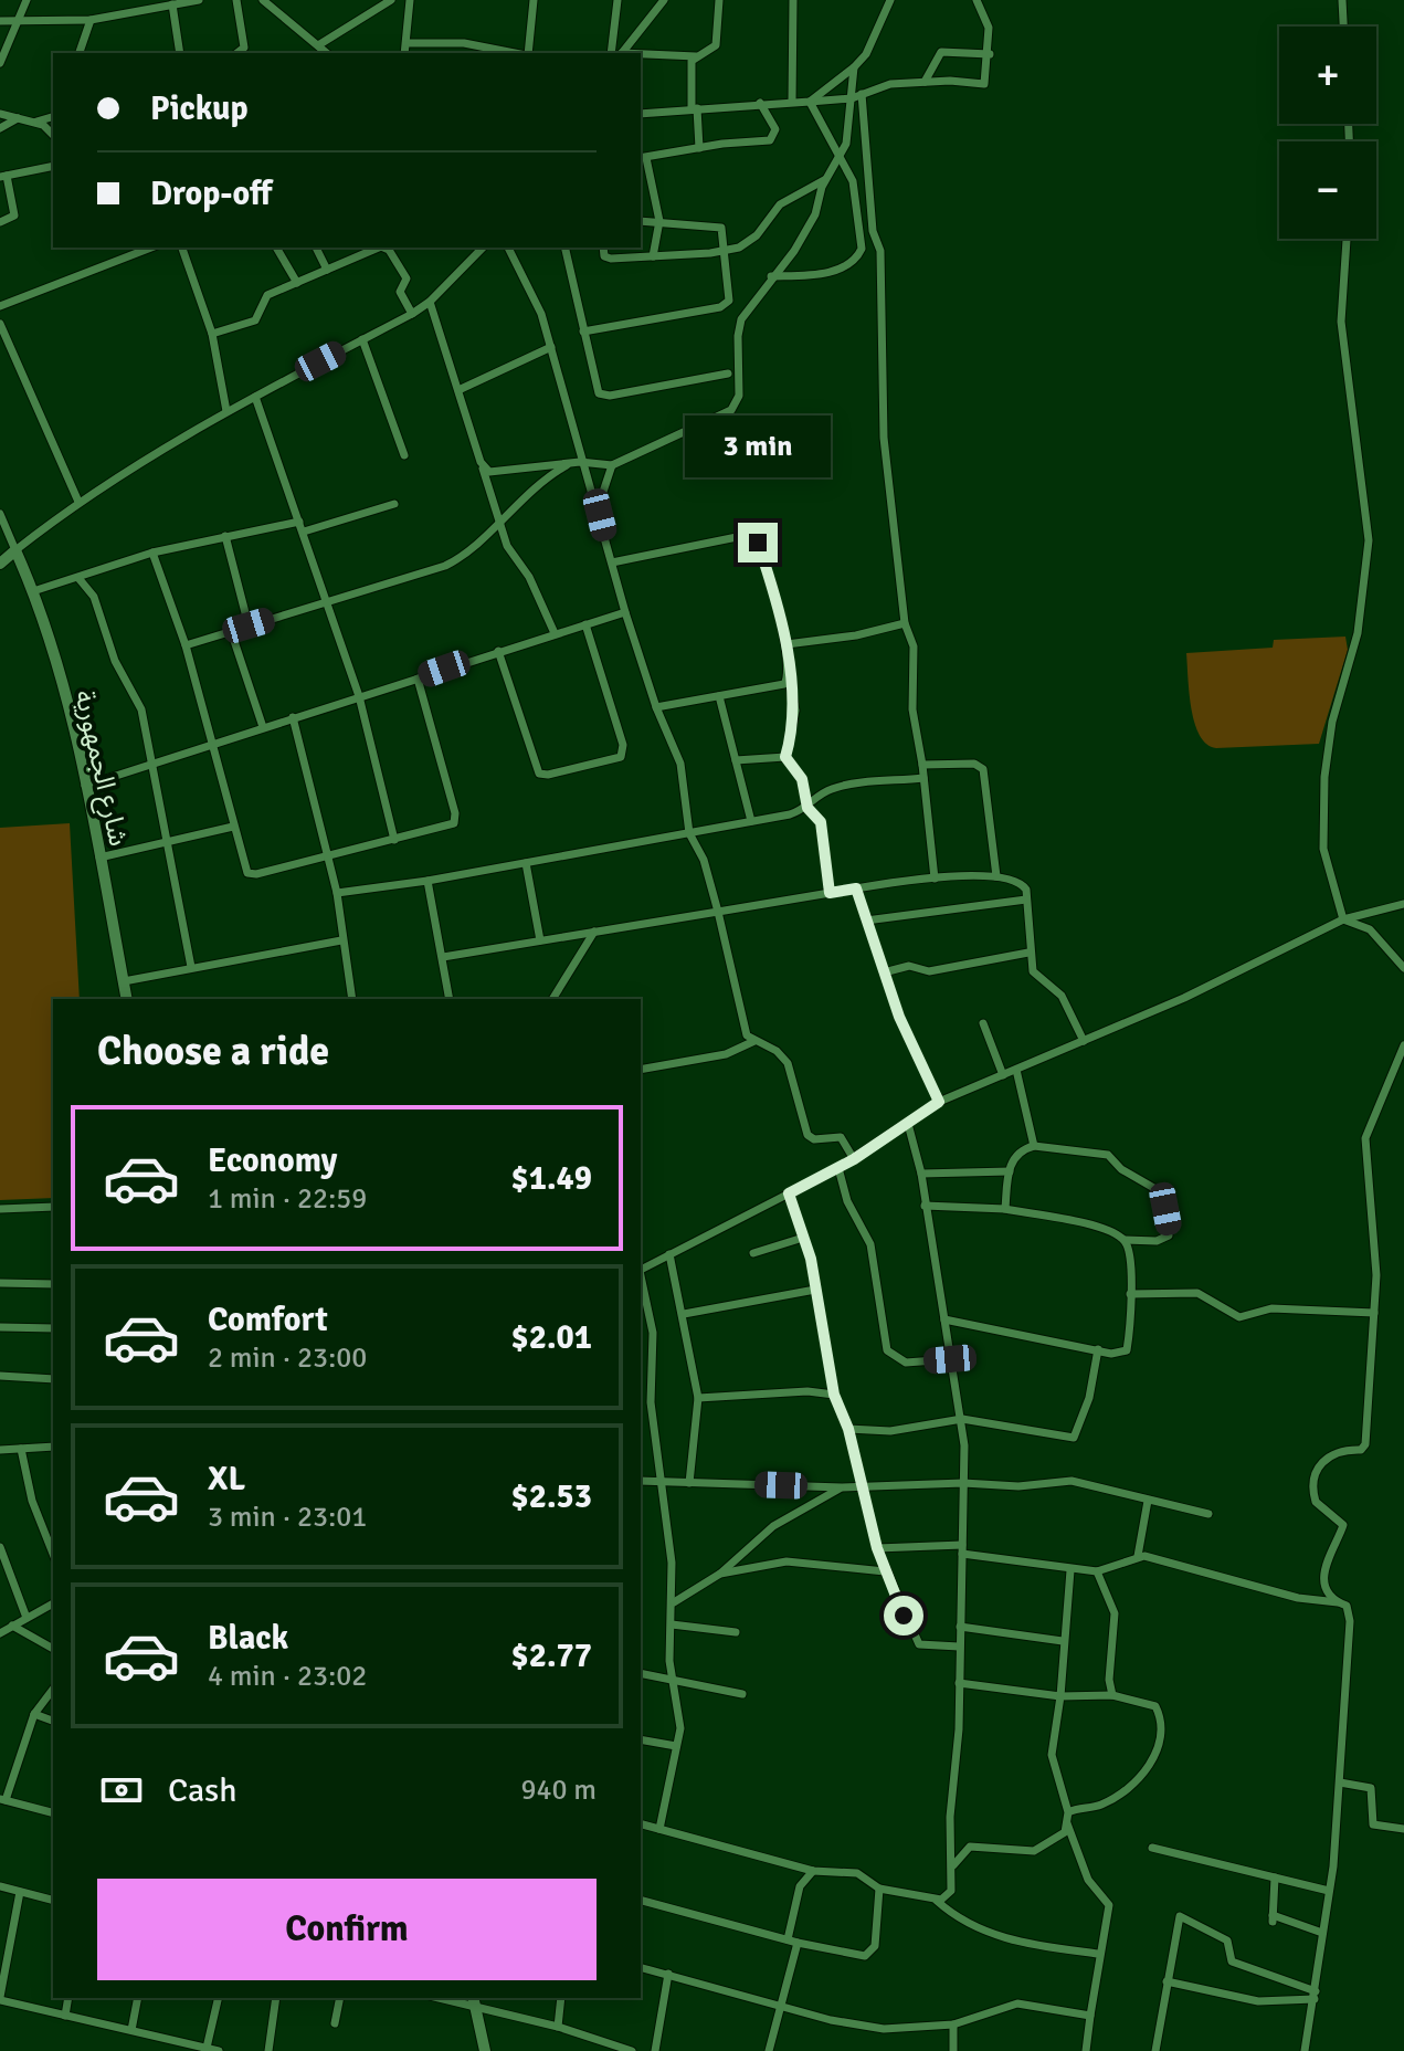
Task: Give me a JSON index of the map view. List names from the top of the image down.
{
  "streets": {
    "main road": ["شارع الجمهورية"]
  },
  "page": {
    "map_buttons": ["+", "−"],
    "banner": ["Pickup", "Drop-off"],
    "bubble": "3 min",
    "heading": "Choose a ride",
    "list": [
      {
        "name": "Economy",
        "note": "1 min · 22:59",
        "value": "$1.49"
      },
      {
        "name": "Comfort",
        "note": "2 min · 23:00",
        "value": "$2.01"
      },
      {
        "name": "XL",
        "note": "3 min · 23:01",
        "value": "$2.53"
      },
      {
        "name": "Black",
        "note": "4 min · 23:02",
        "value": "$2.77"
      }
    ],
    "pay": ["Cash", "940 m"],
    "buttons": "Confirm"
  }
}
